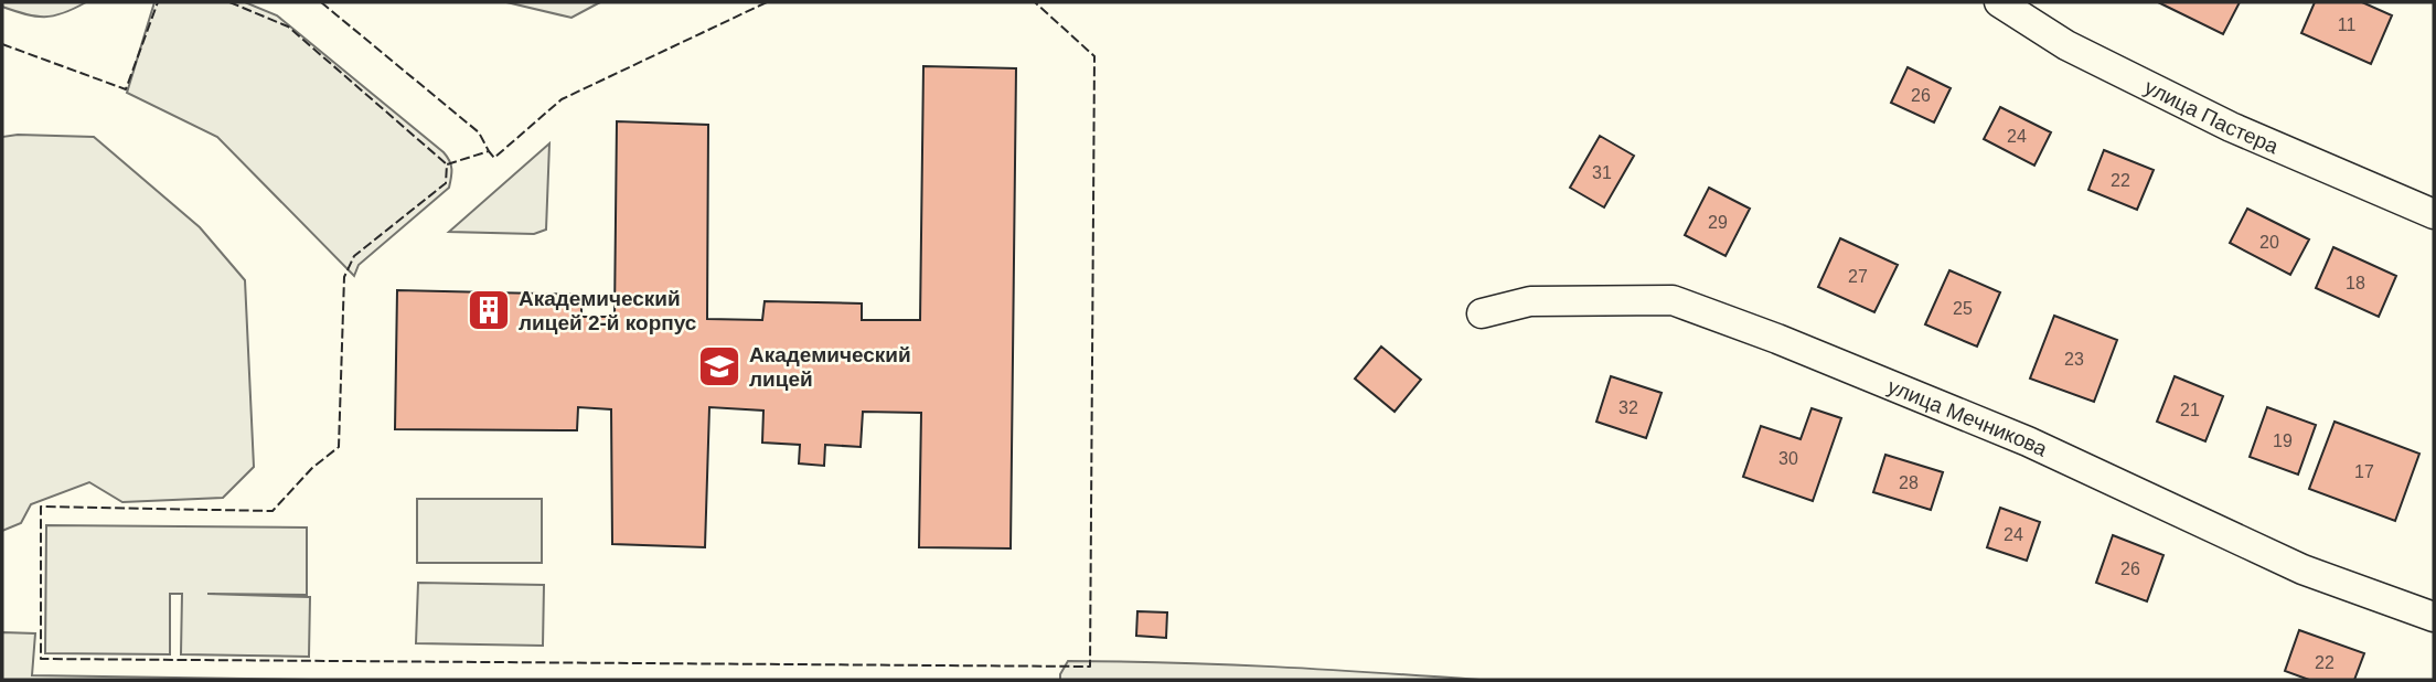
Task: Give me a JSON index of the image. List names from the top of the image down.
{
  "streets": {
    "street": ["улица Пастера", "улица Мечникова"]
  },
  "places": {
    "building": ["Академический лицей 2-й корпус"],
    "school or university": ["Академический лицей"]
  },
  "house_numbers": [
    "11",
    "26",
    "24",
    "31",
    "22",
    "29",
    "20",
    "27",
    "18",
    "25",
    "23",
    "32",
    "21",
    "19",
    "30",
    "17",
    "28",
    "24",
    "26",
    "22"
  ]
}
